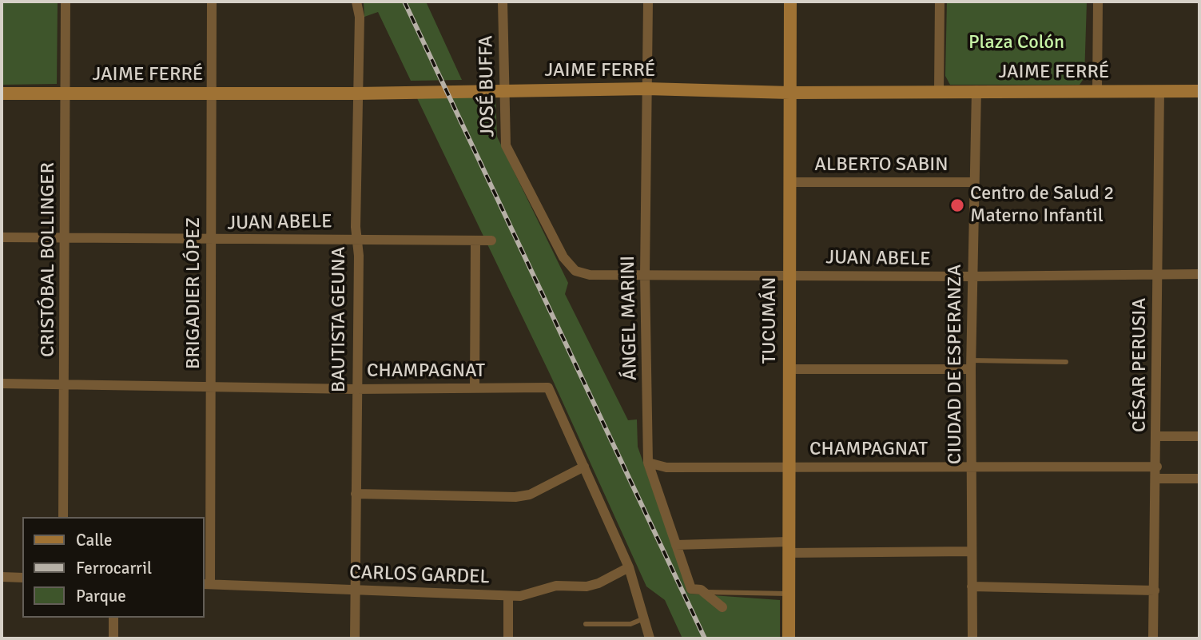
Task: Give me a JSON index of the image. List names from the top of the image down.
{
  "streets": {
    "street": [
      "JAIME FERRÉ",
      "JOSÉ BUFFA",
      "ALBERTO SABIN",
      "JUAN ABELE",
      "CRISTÓBAL BOLLINGER",
      "BRIGADIER LÓPEZ",
      "ÁNGEL MARINI",
      "BAUTISTA GEUNA",
      "TUCUMÁN",
      "CIUDAD DE ESPERANZA",
      "CÉSAR PERUSIA",
      "CHAMPAGNAT",
      "CARLOS GARDEL"
    ]
  },
  "crossings": [
    ["JAIME FERRÉ", "JOSÉ BUFFA"],
    ["JAIME FERRÉ", "CRISTÓBAL BOLLINGER"],
    ["JAIME FERRÉ", "BRIGADIER LÓPEZ"],
    ["JAIME FERRÉ", "ÁNGEL MARINI"],
    ["JAIME FERRÉ", "BAUTISTA GEUNA"],
    ["JAIME FERRÉ", "TUCUMÁN"],
    ["JAIME FERRÉ", "CIUDAD DE ESPERANZA"],
    ["JAIME FERRÉ", "CÉSAR PERUSIA"],
    ["JOSÉ BUFFA", "JUAN ABELE"],
    ["ALBERTO SABIN", "TUCUMÁN"],
    ["ALBERTO SABIN", "CIUDAD DE ESPERANZA"],
    ["JUAN ABELE", "CRISTÓBAL BOLLINGER"],
    ["JUAN ABELE", "BRIGADIER LÓPEZ"],
    ["JUAN ABELE", "ÁNGEL MARINI"],
    ["JUAN ABELE", "BAUTISTA GEUNA"],
    ["JUAN ABELE", "TUCUMÁN"],
    ["JUAN ABELE", "CIUDAD DE ESPERANZA"],
    ["JUAN ABELE", "CÉSAR PERUSIA"],
    ["CRISTÓBAL BOLLINGER", "CHAMPAGNAT"],
    ["BRIGADIER LÓPEZ", "CHAMPAGNAT"],
    ["BRIGADIER LÓPEZ", "CARLOS GARDEL"],
    ["ÁNGEL MARINI", "CHAMPAGNAT"],
    ["BAUTISTA GEUNA", "CHAMPAGNAT"],
    ["BAUTISTA GEUNA", "CARLOS GARDEL"],
    ["TUCUMÁN", "CHAMPAGNAT"],
    ["CIUDAD DE ESPERANZA", "CHAMPAGNAT"],
    ["CÉSAR PERUSIA", "CHAMPAGNAT"]
  ],
  "parks": ["Plaza Colón"],
  "places": ["Centro de Salud 2 Materno Infantil"],
  "legend": ["Calle", "Ferrocarril", "Parque"]
}
